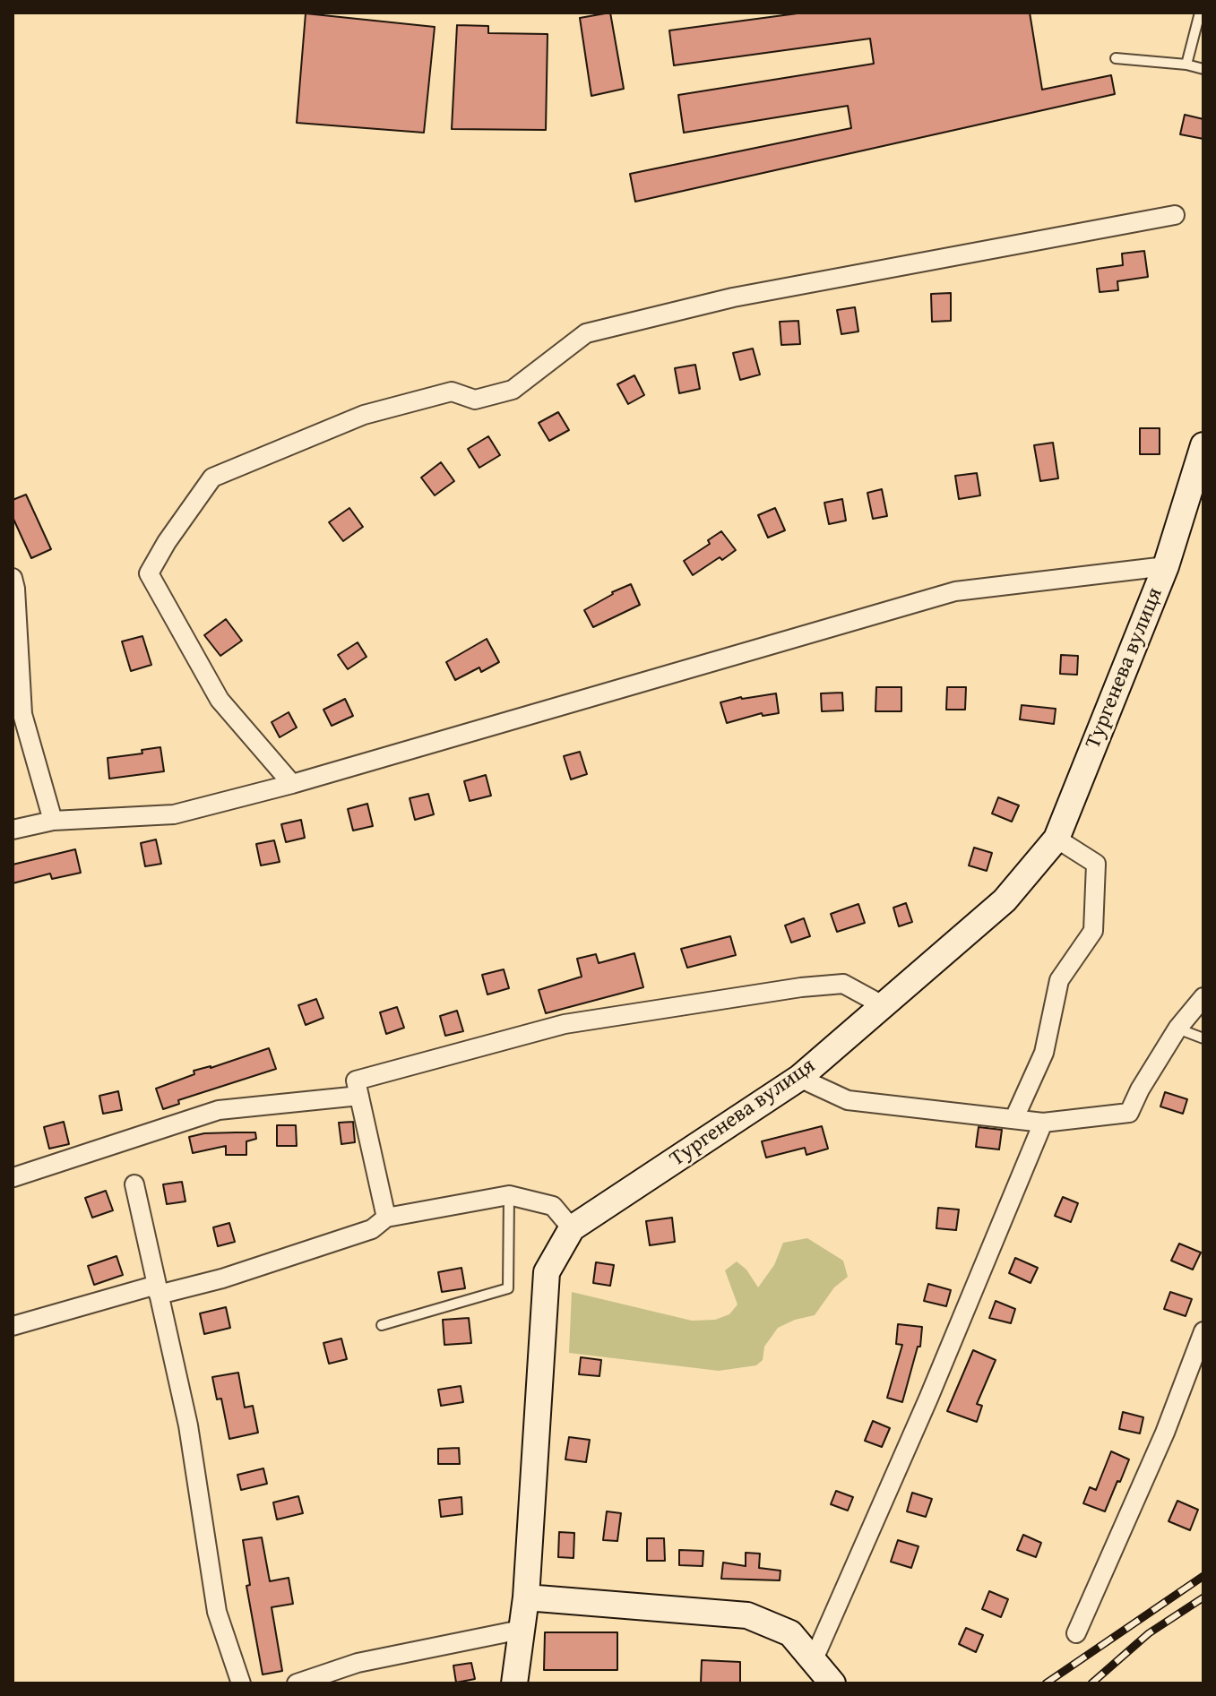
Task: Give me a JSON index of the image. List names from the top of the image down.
{
  "streets": {
    "street": ["Тургенева вулиця"]
  }
}
